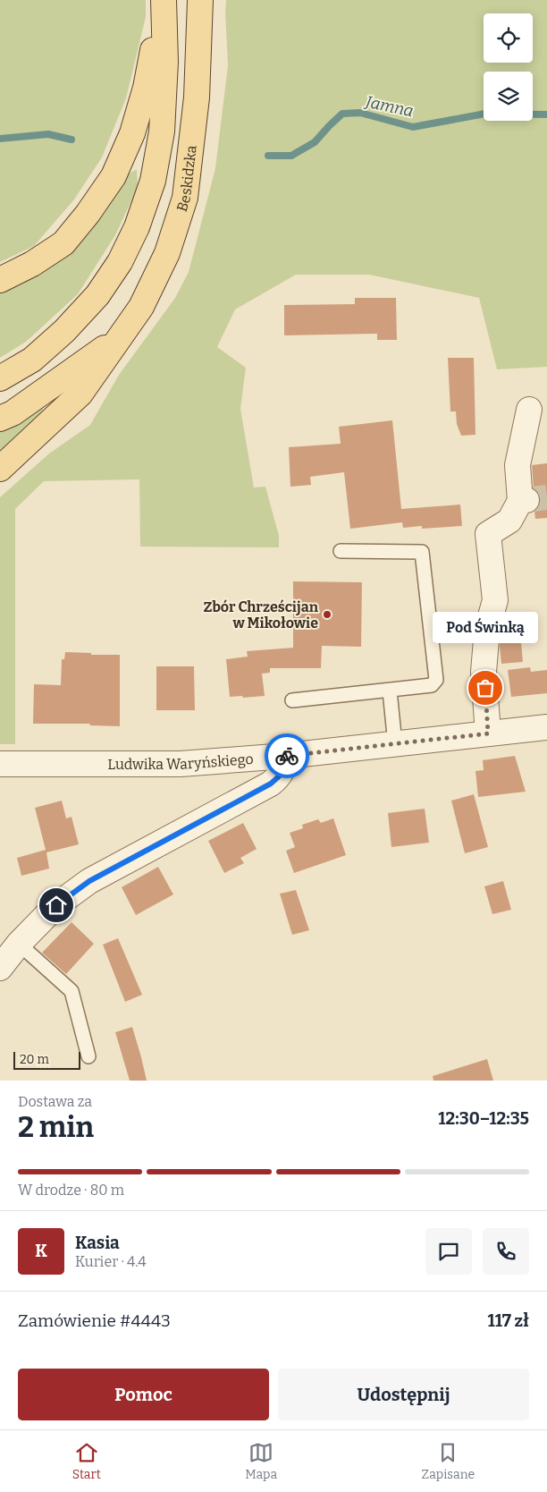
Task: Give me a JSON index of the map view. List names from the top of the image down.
{
  "streets": {
    "main road": ["Beskidzka"],
    "street": ["Ludwika Waryńskiego"]
  },
  "water": ["Jamna"],
  "places": ["Zbór Chrześcijan w Mikołowie", "Pod Świnką"],
  "scale_bar": "20 m",
  "page": {
    "bubble": "Pod Świnką",
    "scale": "20 m",
    "heading": ["2 min", "Dostawa za", "12:30–12:35"],
    "panel": [
      "Kasia",
      "Kurier · 4.4",
      "Zamówienie #4443",
      "117 zł"
    ],
    "bar": "W drodze · 80 m",
    "round": "K",
    "buttons": ["Pomoc", "Udostępnij"],
    "tabs": ["Start", "Mapa", "Zapisane"]
  }
}
